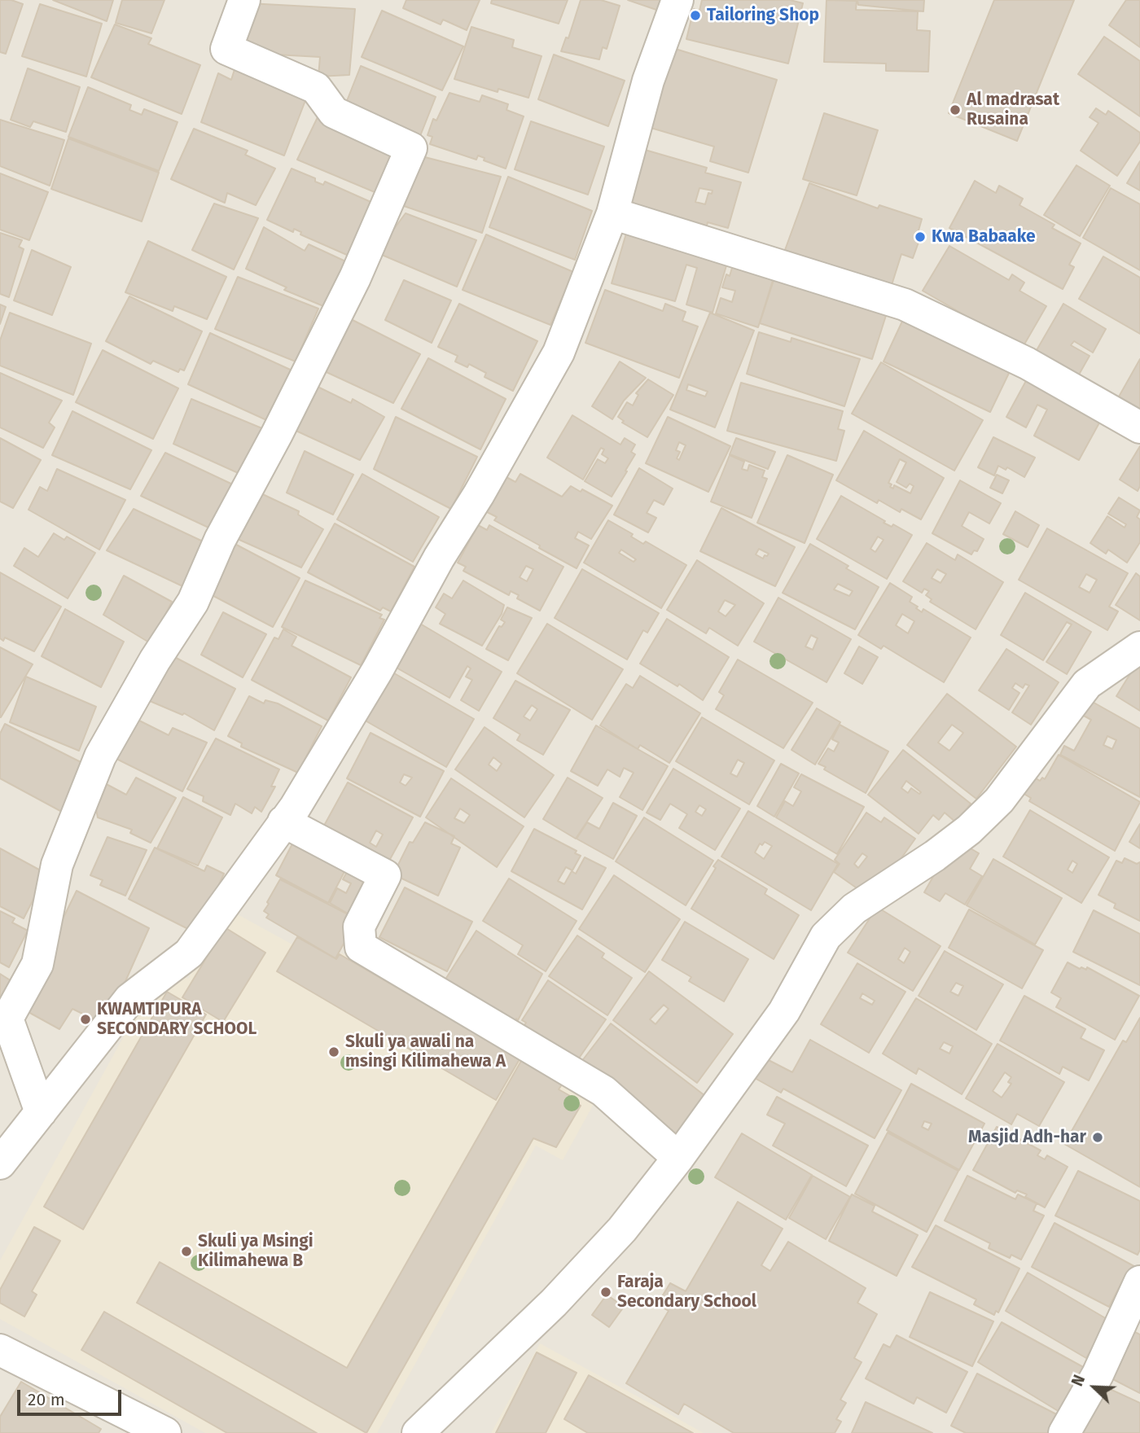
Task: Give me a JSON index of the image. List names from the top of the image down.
{
  "places": [
    "Tailoring Shop",
    "Al madrasat Rusaina",
    "Kwa Babaake",
    "KWAMTIPURA SECONDARY SCHOOL",
    "Skuli ya awali na msingi Kilimahewa A",
    "Masjid Adh-har",
    "Skuli ya Msingi Kilimahewa B",
    "Faraja Secondary School"
  ],
  "scale_bar": "20 m",
  "north": "top left"
}
